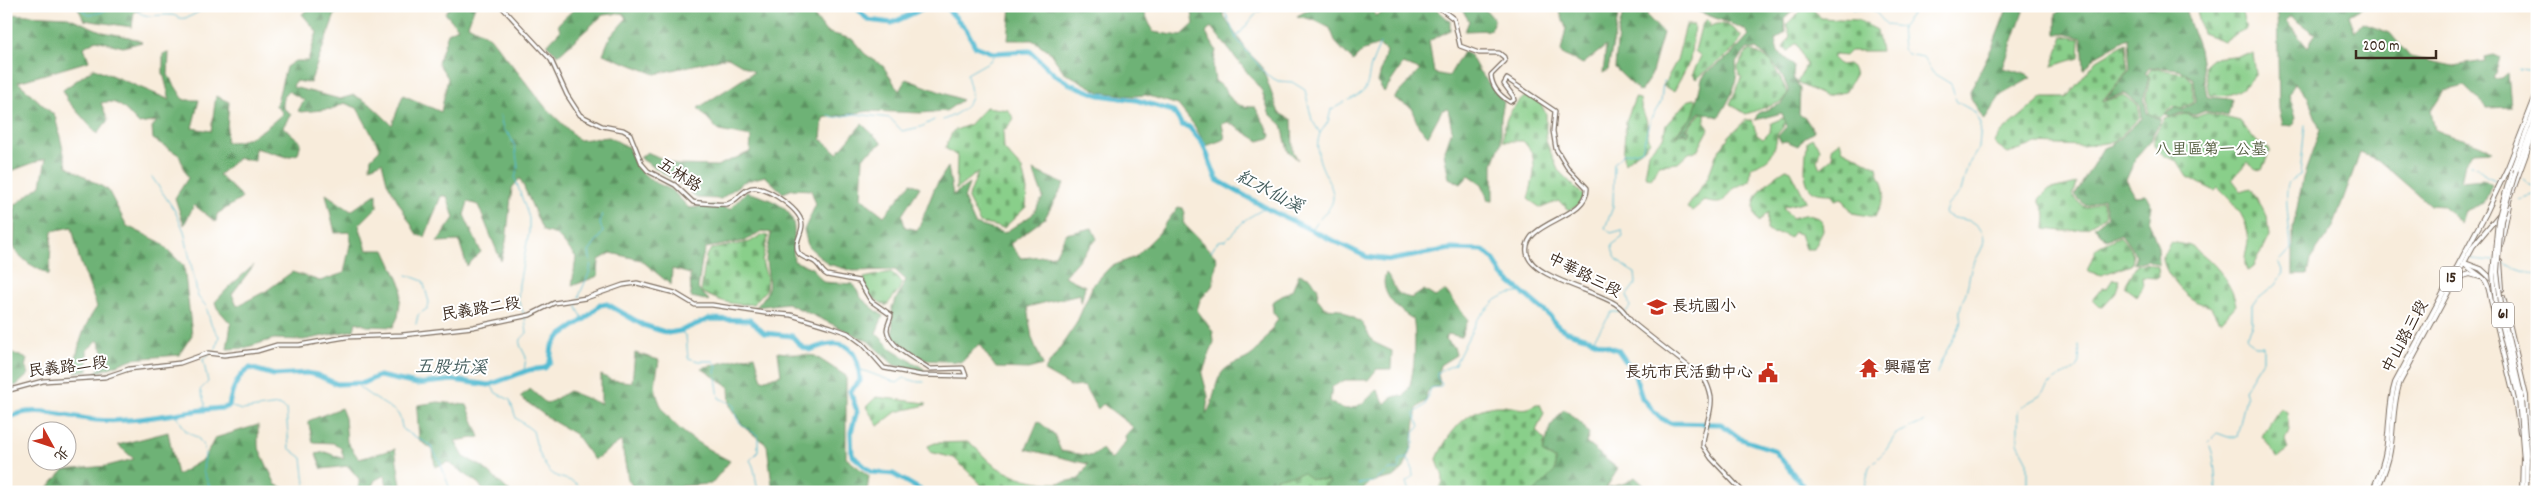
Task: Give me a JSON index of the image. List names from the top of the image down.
{
  "streets": {
    "main road": [
      "五林路",
      "中華路三段",
      "15",
      "民義路二段",
      "61",
      "中山路三段"
    ]
  },
  "crossings": [
    ["五林路", "民義路二段"]
  ],
  "water": ["紅水仙溪", "五股坑溪"],
  "parks": ["八里區第一公墓"],
  "places": {
    "school or university": ["長坑國小"],
    "temple": ["興福宮"],
    "public building": ["長坑市民活動中心"]
  },
  "scale_bar": "200 m",
  "north": "bottom right"
}
